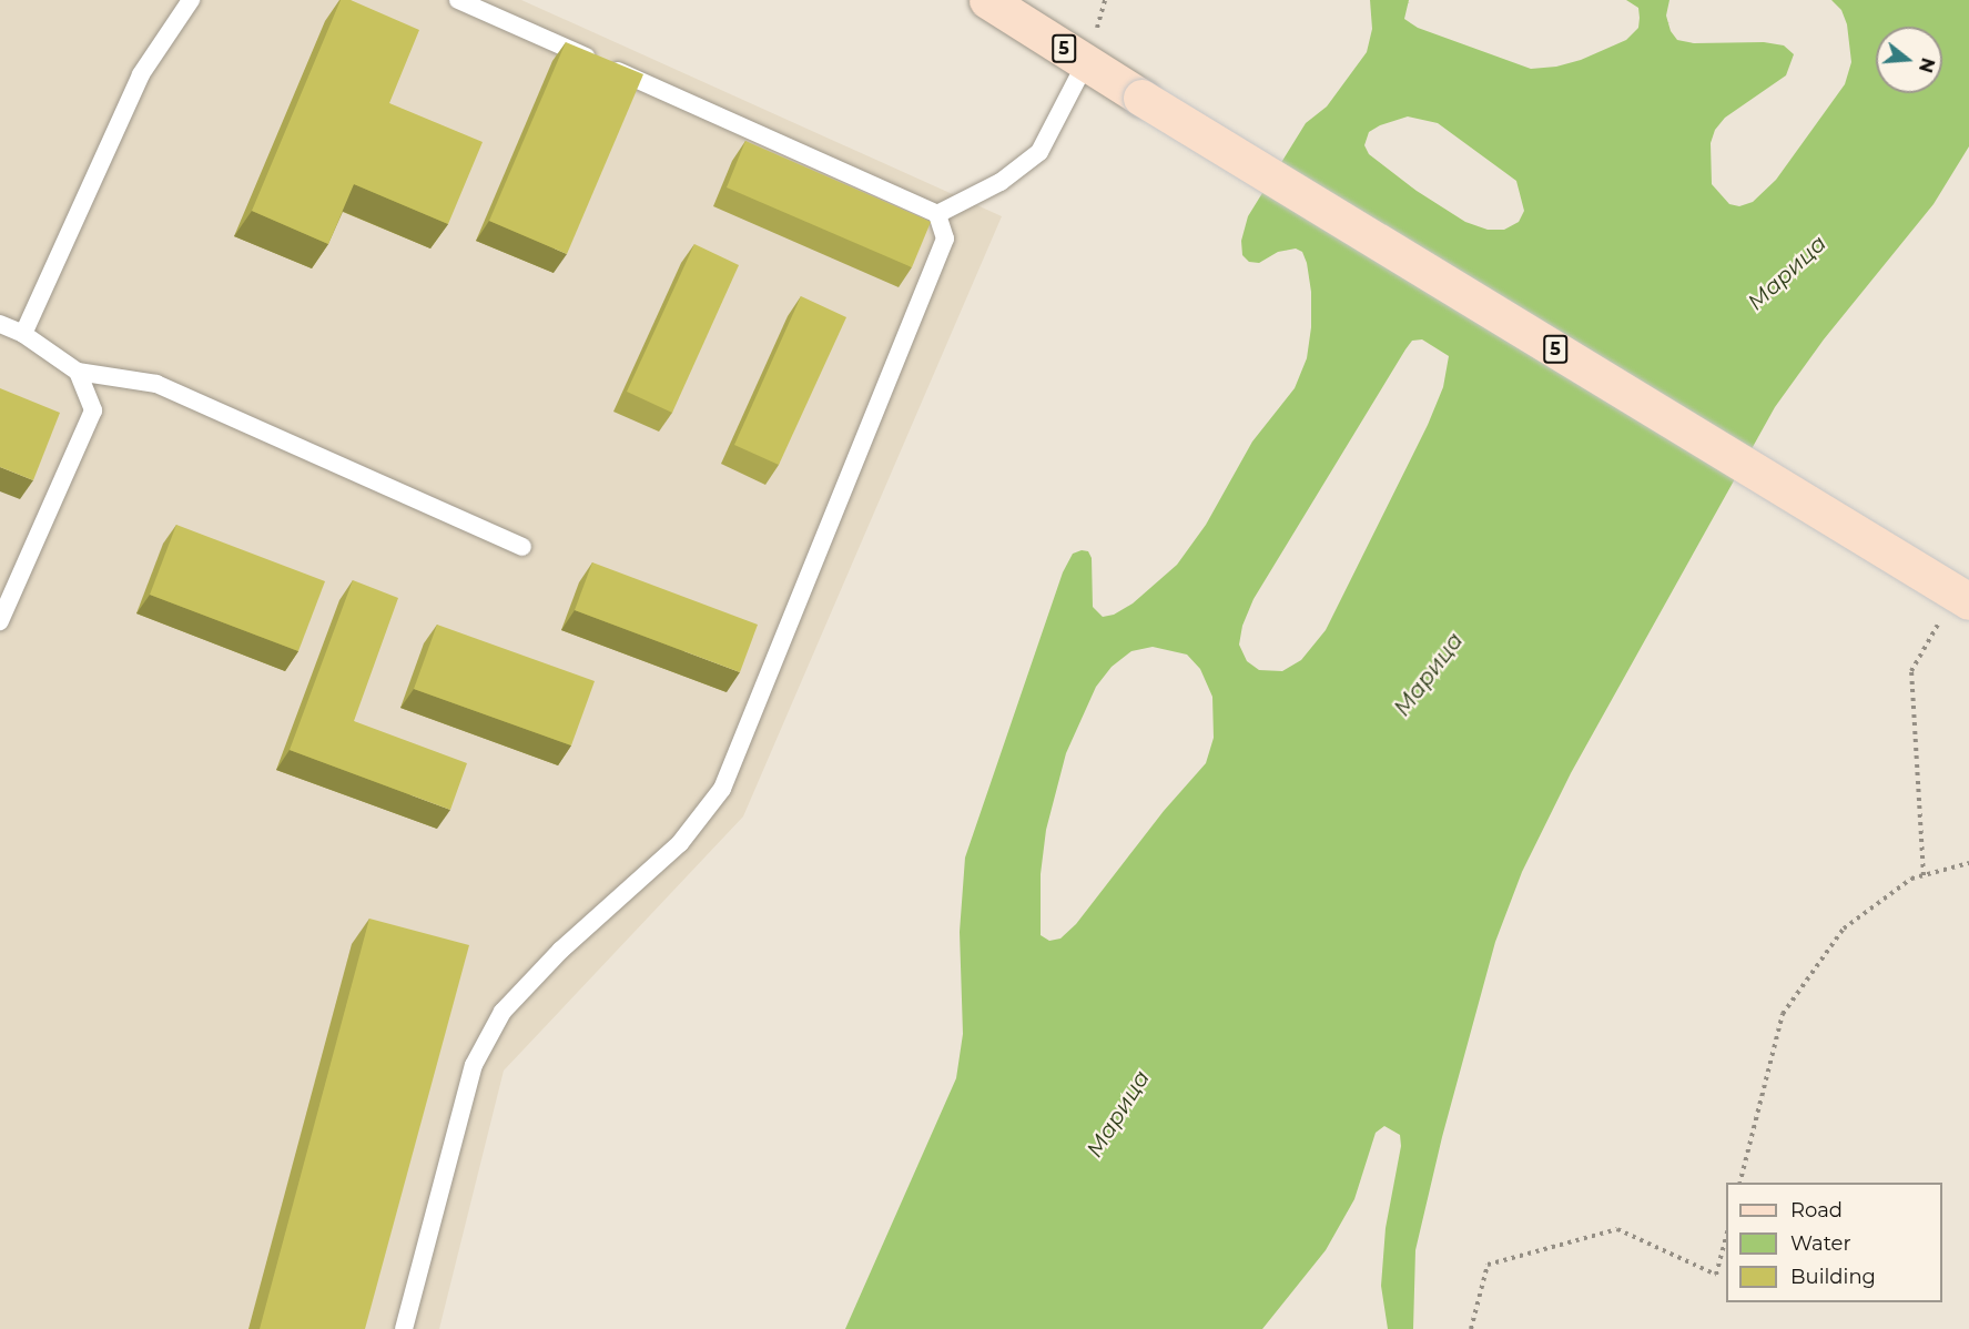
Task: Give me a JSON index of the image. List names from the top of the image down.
{
  "streets": {
    "main road": ["5"]
  },
  "water": ["Марица"],
  "legend": ["Road", "Water", "Building"],
  "north": "right"
}
